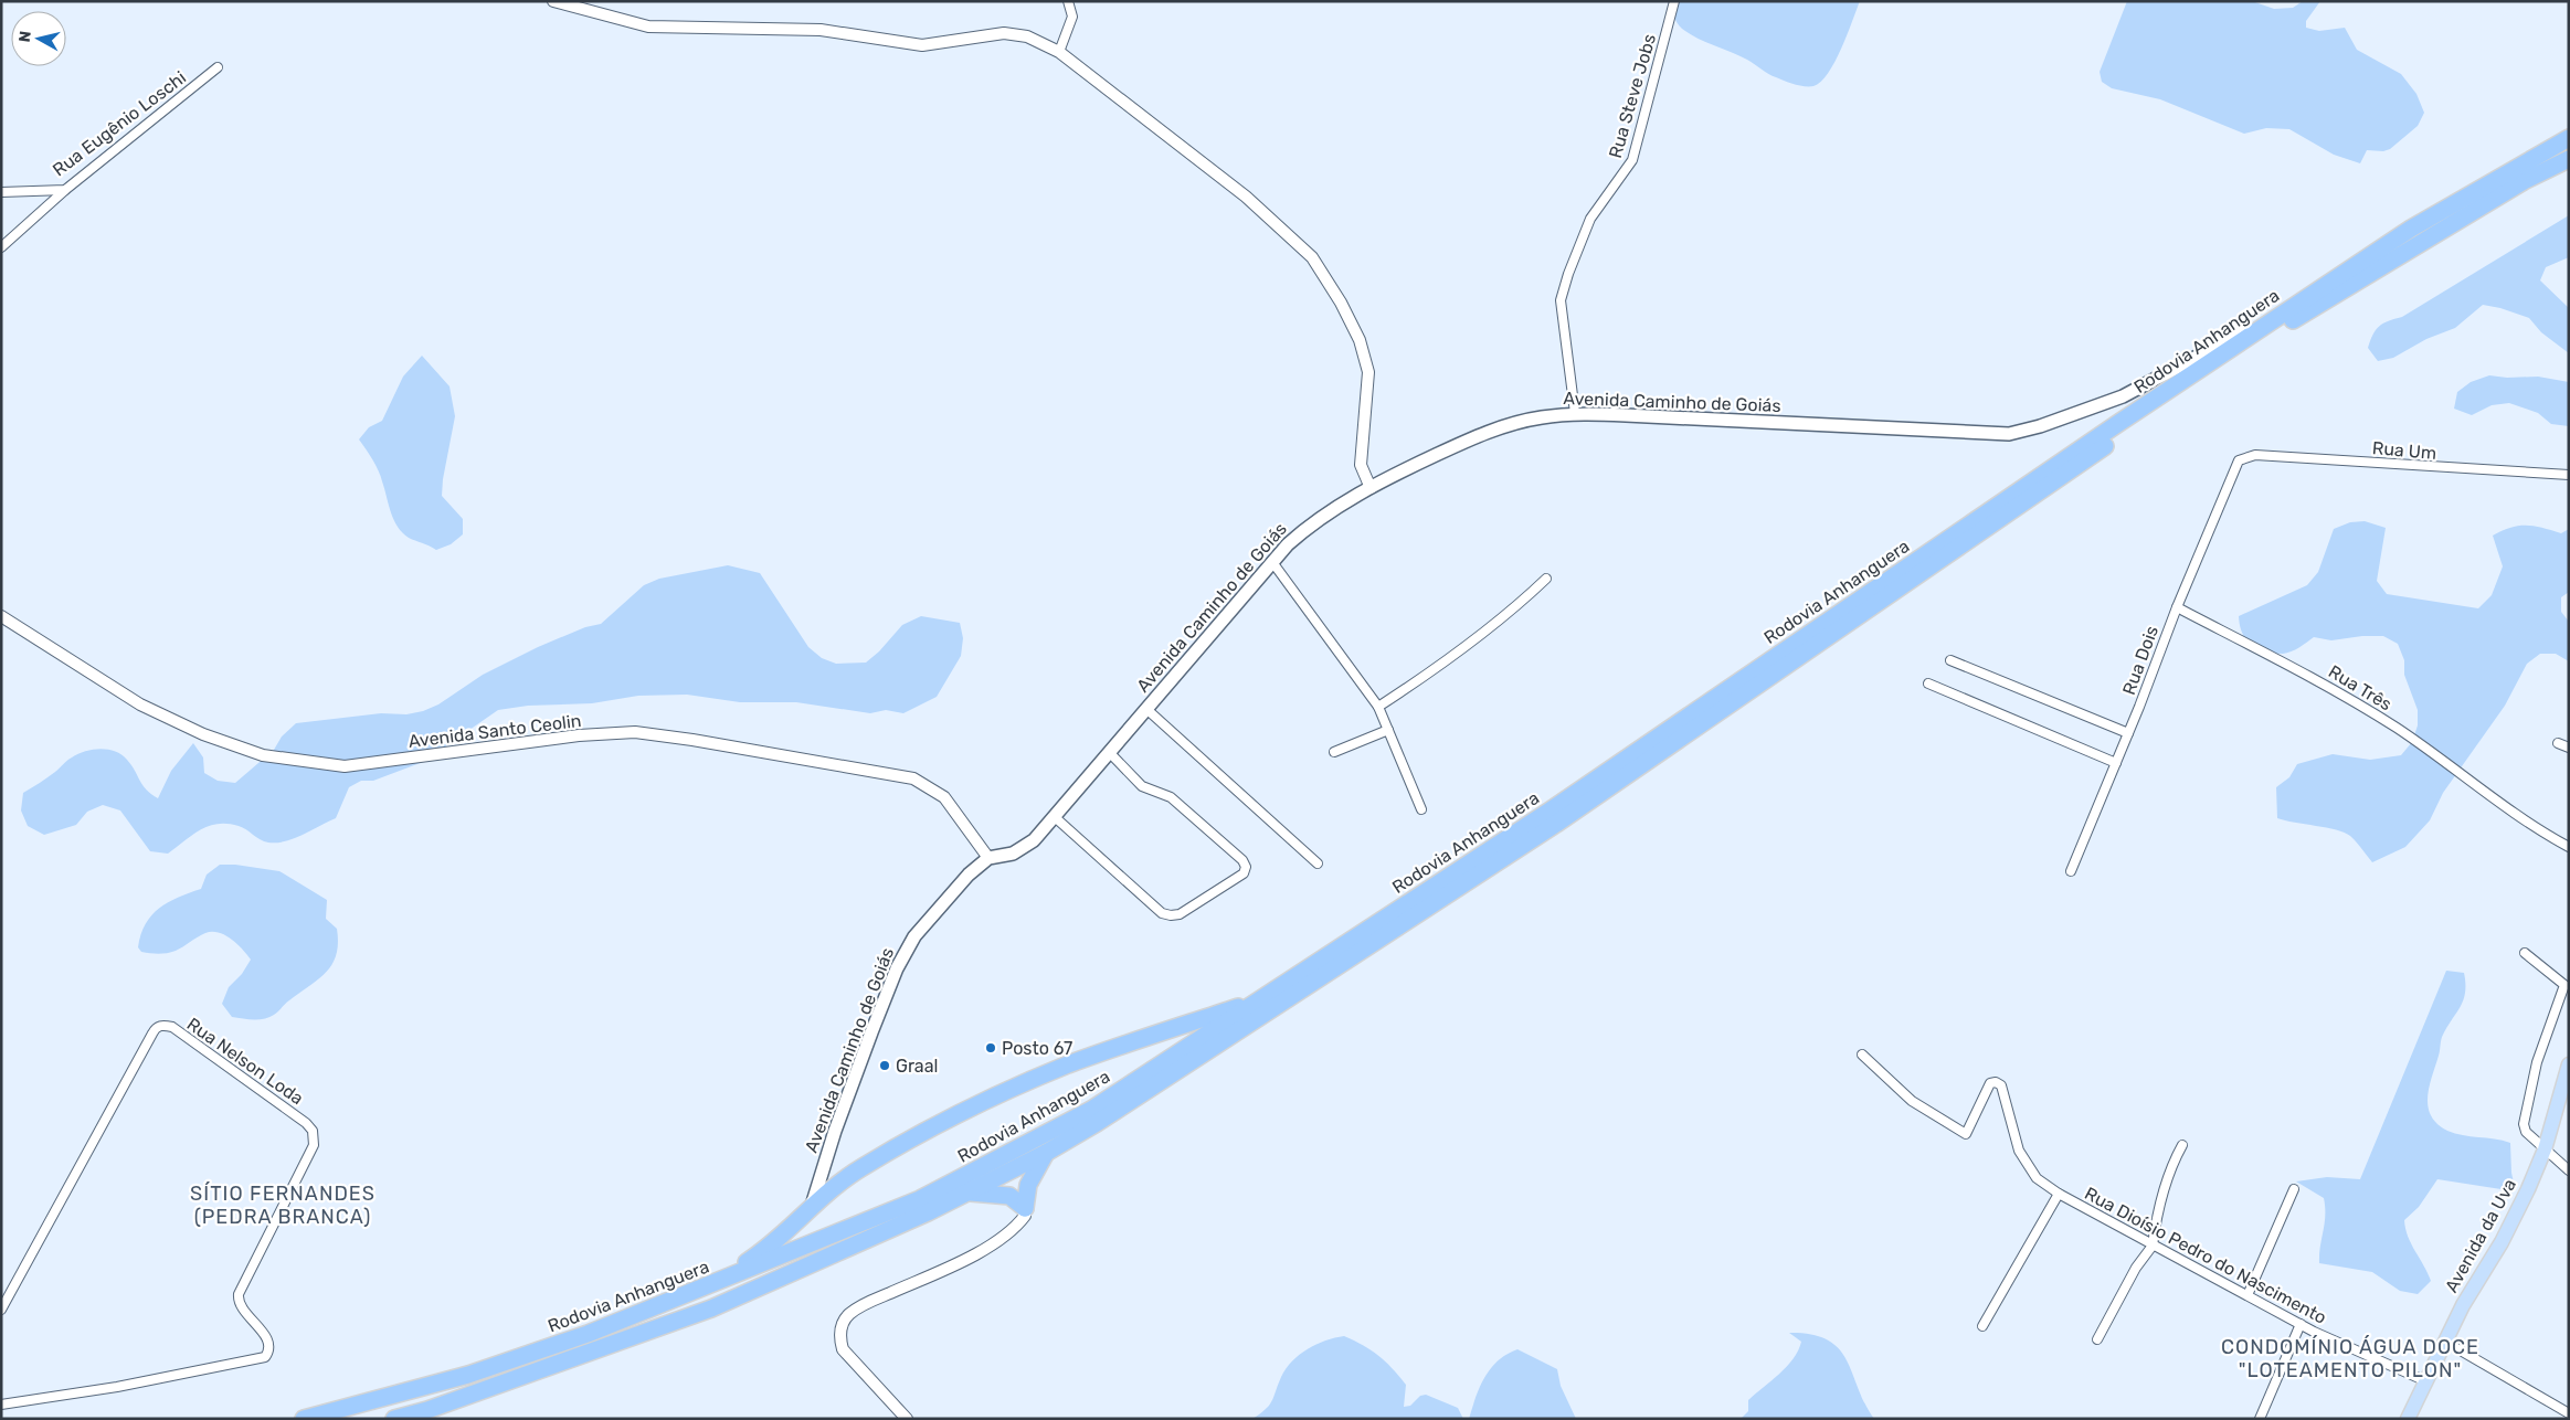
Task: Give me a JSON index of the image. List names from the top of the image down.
{
  "streets": {
    "highway": ["Rodovia Anhanguera"],
    "main road": ["Avenida Caminho de Goiás", "Avenida da Uva"],
    "street": [
      "Rua Steve Jobs",
      "Rua Eugênio Loschi",
      "Rua Um",
      "Rua Dois",
      "Rua Três",
      "Avenida Santo Ceolin",
      "Rua Nelson Loda",
      "Rua Dioísio Pedro do Nascimento"
    ]
  },
  "crossings": [
    ["Rua Steve Jobs", "Avenida Caminho de Goiás"],
    ["Rodovia Anhanguera", "Avenida Caminho de Goiás"],
    ["Avenida Caminho de Goiás", "Avenida Santo Ceolin"],
    ["Rua Um", "Rua Dois"],
    ["Rua Dois", "Rua Três"],
    ["Avenida da Uva", "Rua Dioísio Pedro do Nascimento"]
  ],
  "districts": ["SÍTIO FERNANDES (PEDRA BRANCA)", "CONDOMÍNIO ÁGUA DOCE \"LOTEAMENTO PILON\""],
  "places": ["Posto 67", "Graal"],
  "north": "left"
}
